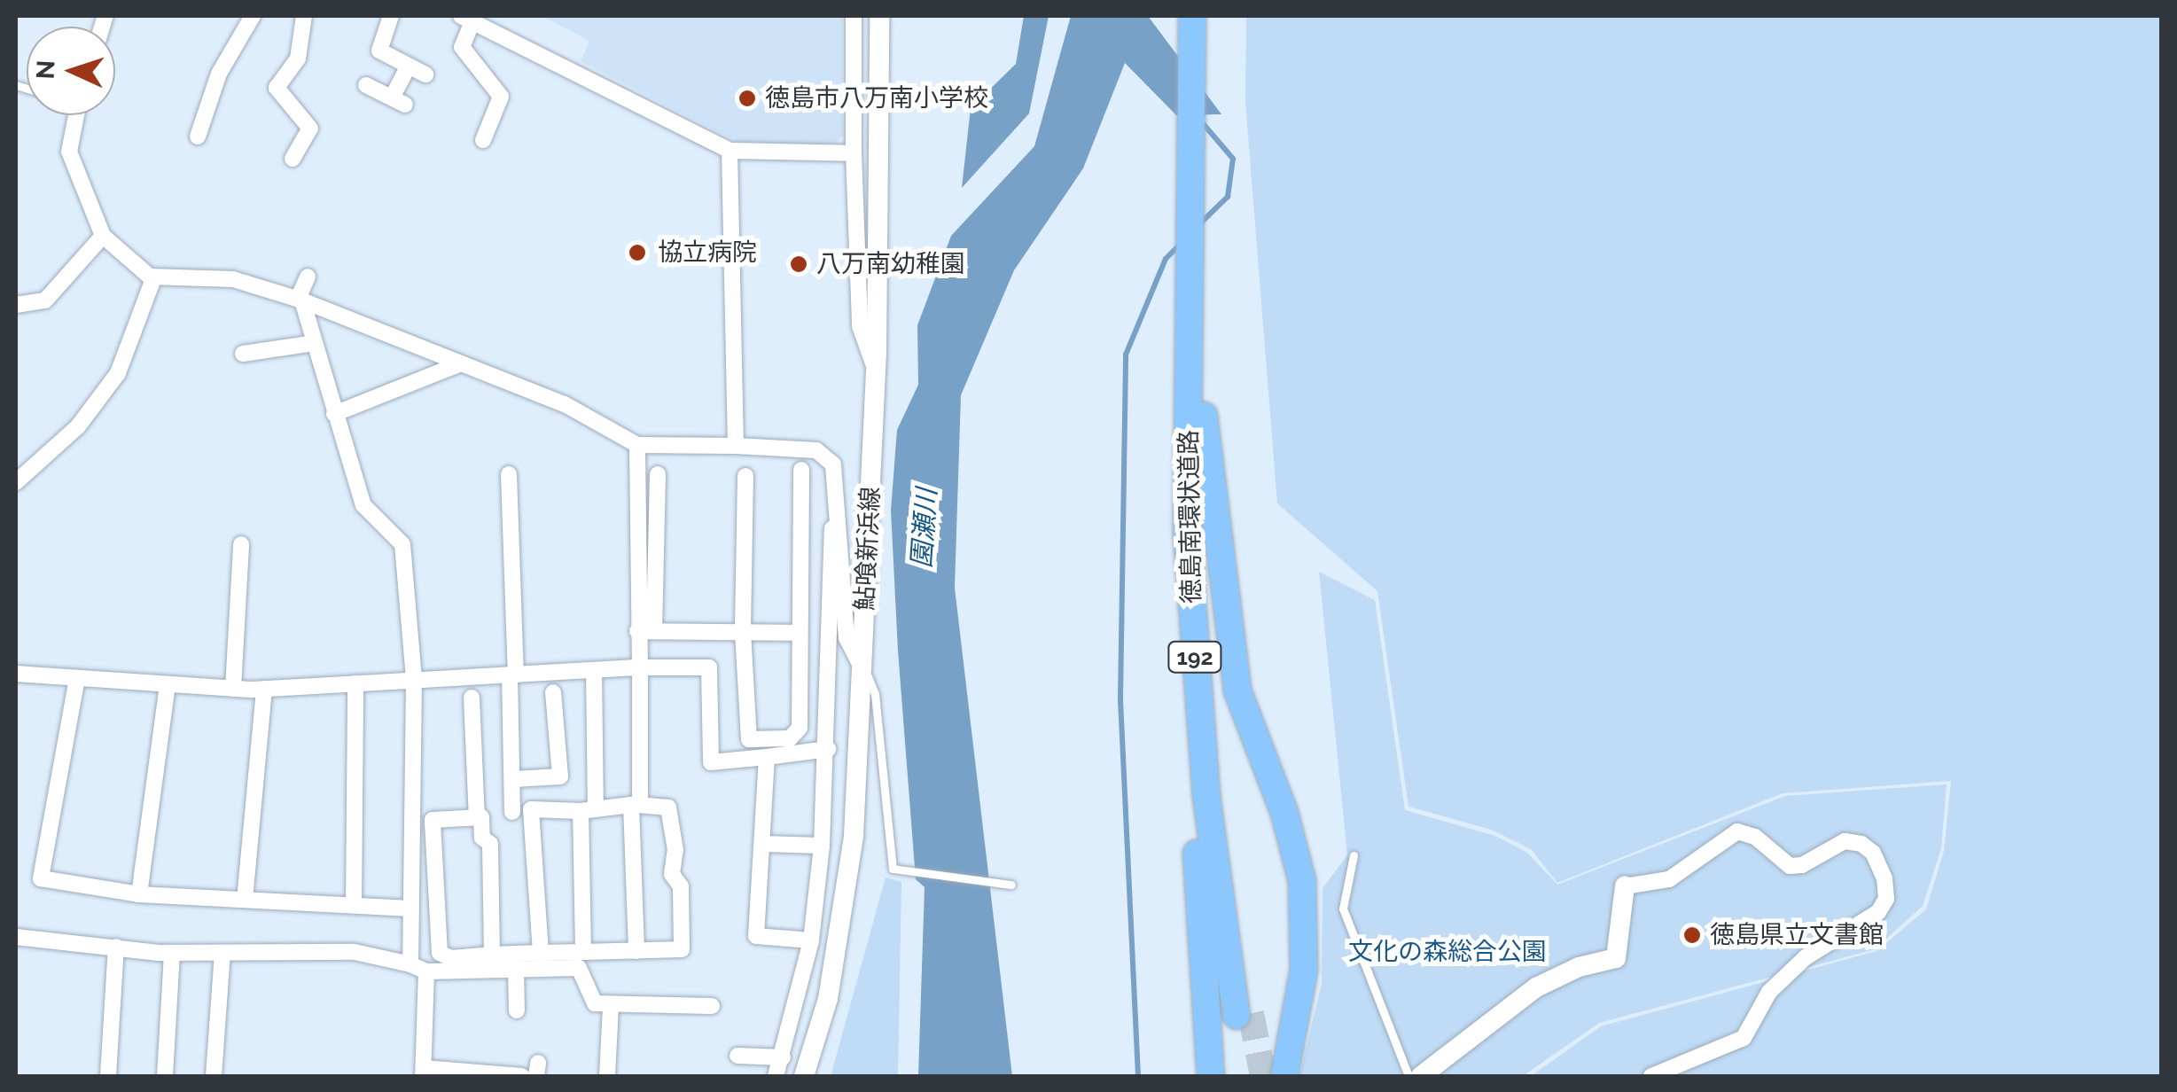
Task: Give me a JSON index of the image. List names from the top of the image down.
{
  "streets": {
    "highway": ["徳島南環状道路", "192"],
    "main road": ["鮎喰新浜線"]
  },
  "water": ["園瀬川"],
  "parks": ["文化の森総合公園"],
  "places": [
    "徳島市八万南小学校",
    "協立病院",
    "八万南幼稚園",
    "徳島県立文書館"
  ],
  "north": "left"
}
